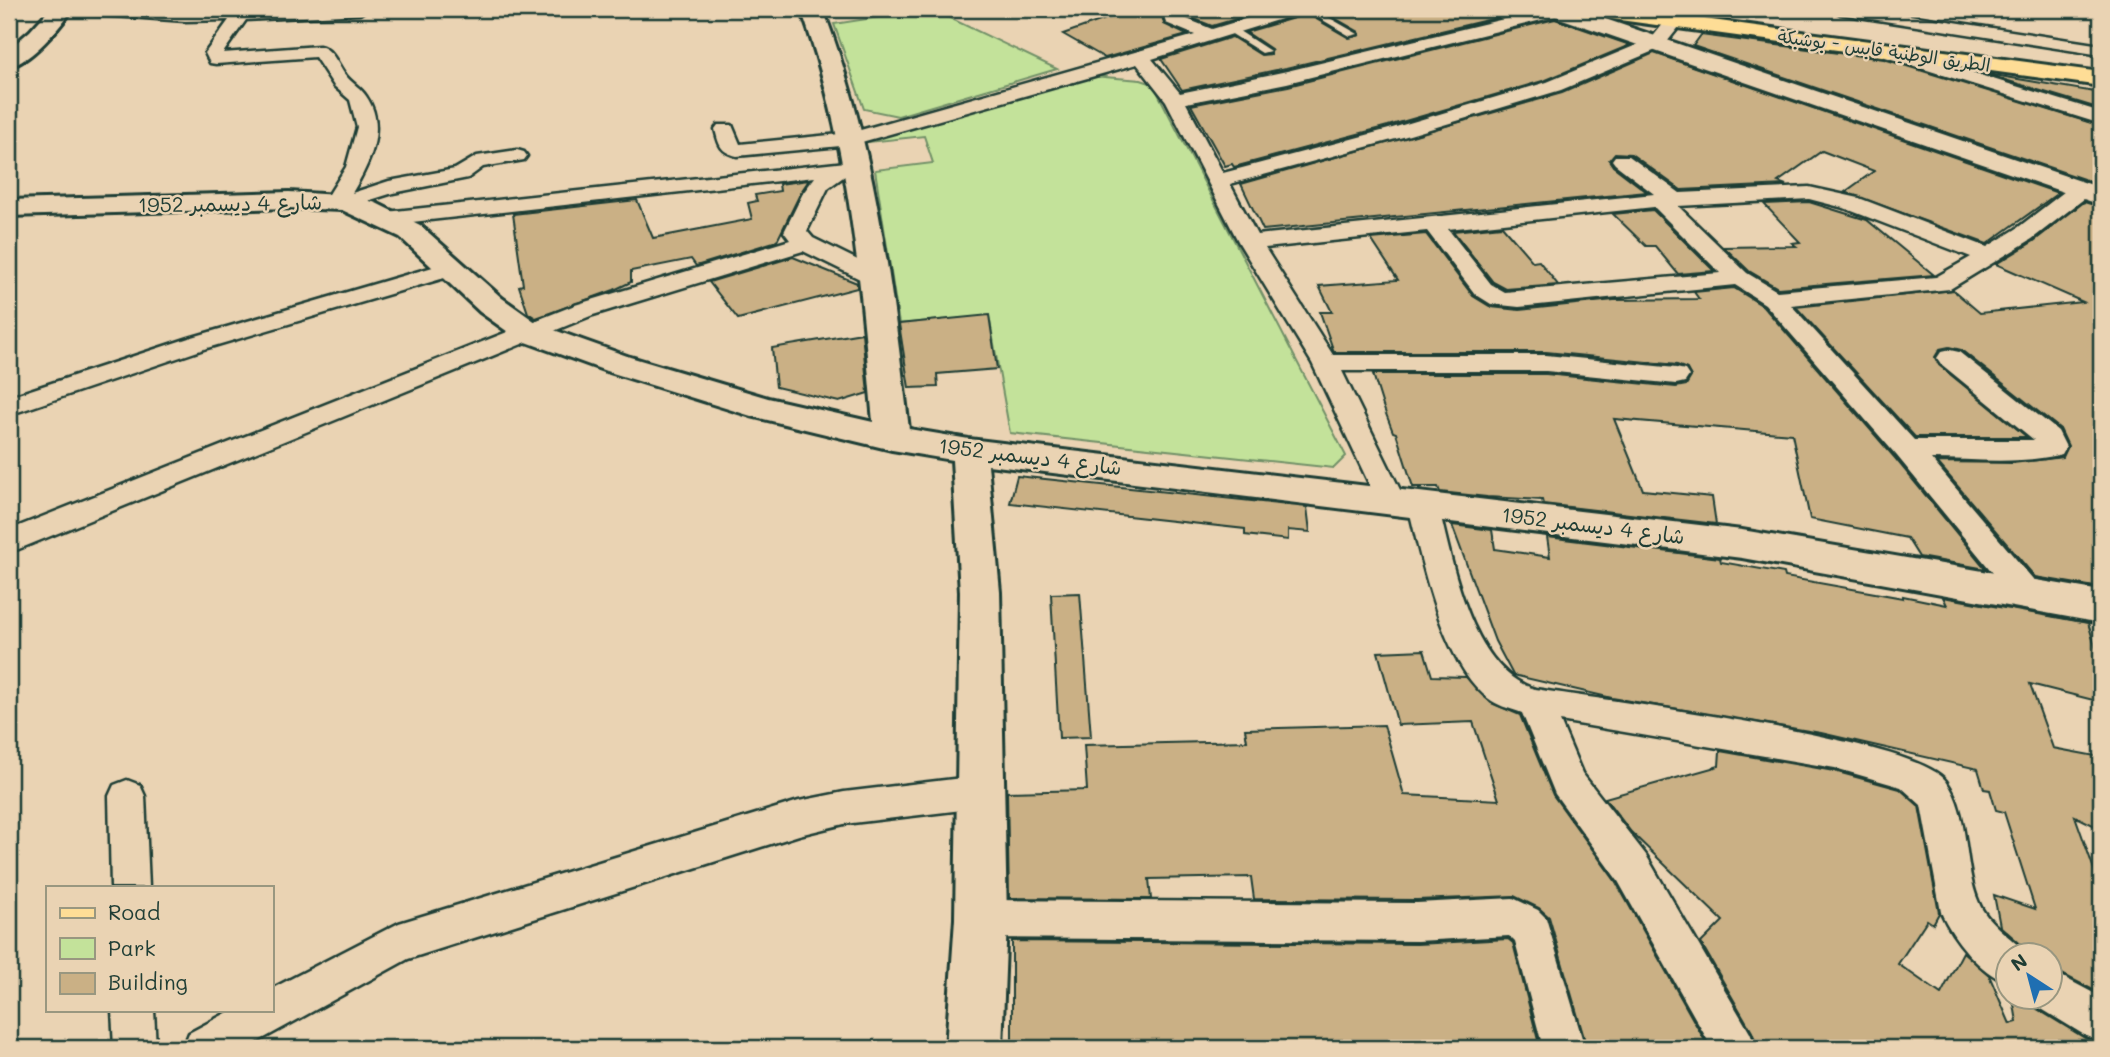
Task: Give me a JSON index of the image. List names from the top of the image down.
{
  "streets": {
    "main road": ["الطريق الوطنية قابس - بوشبكة"],
    "street": ["شارع 4 ديسمبر 1952"]
  },
  "legend": ["Road", "Park", "Building"],
  "north": "top left"
}
